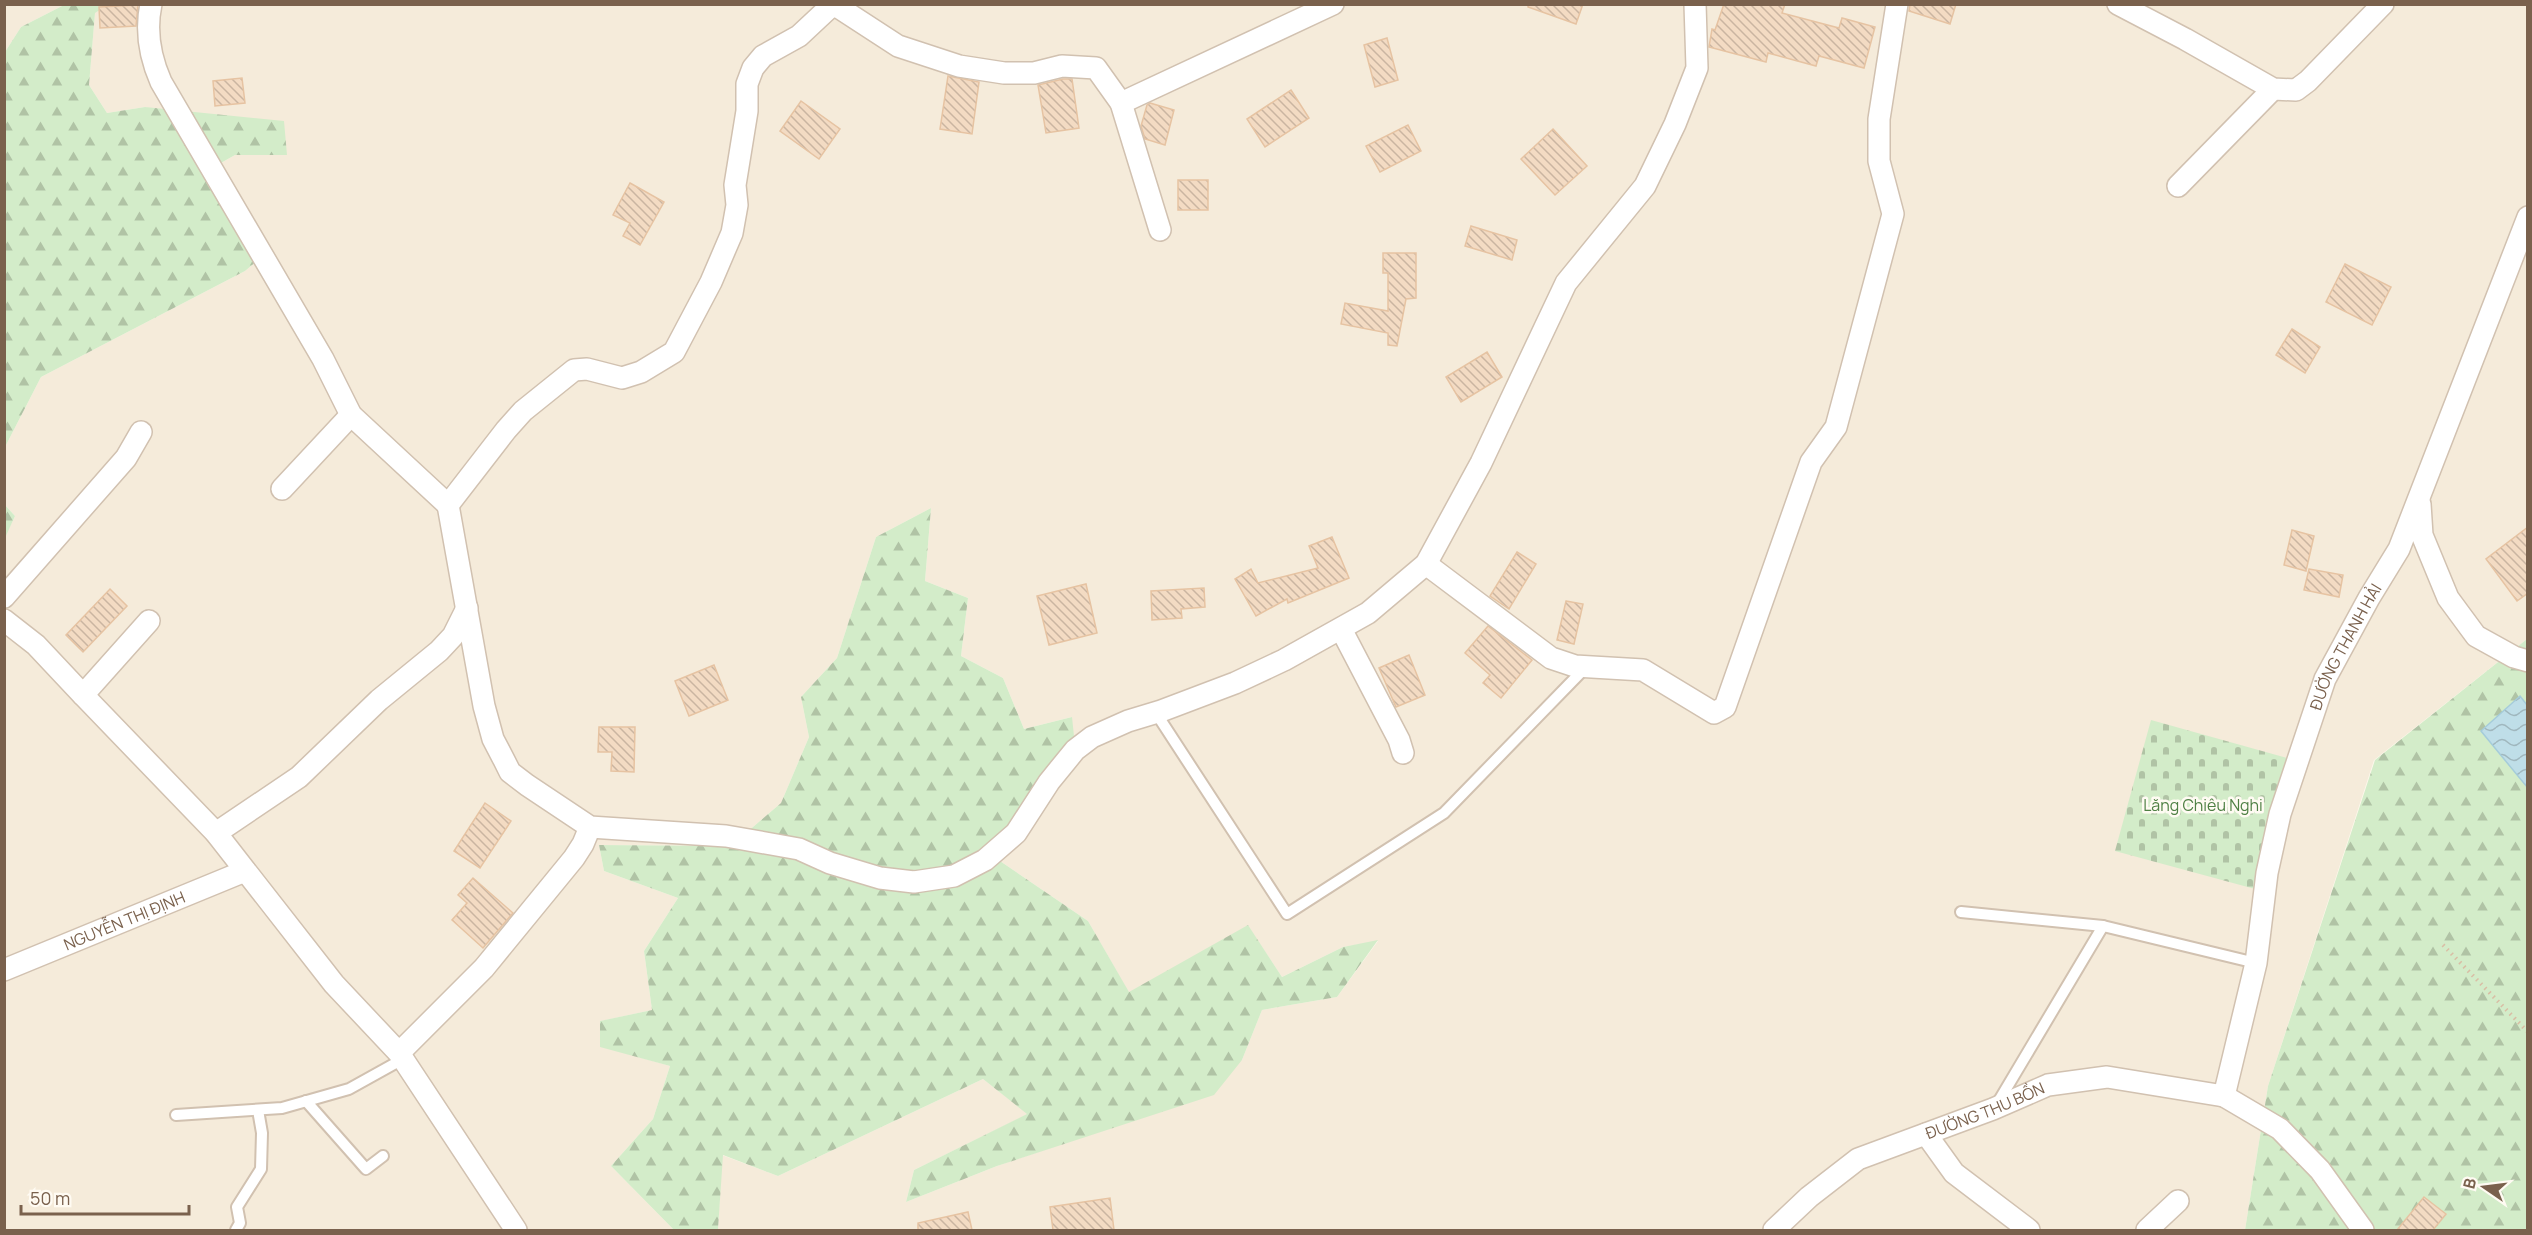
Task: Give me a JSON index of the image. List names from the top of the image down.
{
  "streets": {
    "street": ["ĐƯỜNG THANH HẢI", "NGUYỄN THỊ ĐỊNH", "ĐƯỜNG THU BỒN"]
  },
  "crossings": [
    ["ĐƯỜNG THANH HẢI", "ĐƯỜNG THU BỒN"]
  ],
  "parks": ["Lăng Chiêu Nghi"],
  "scale_bar": "50 m",
  "north": "left"
}
